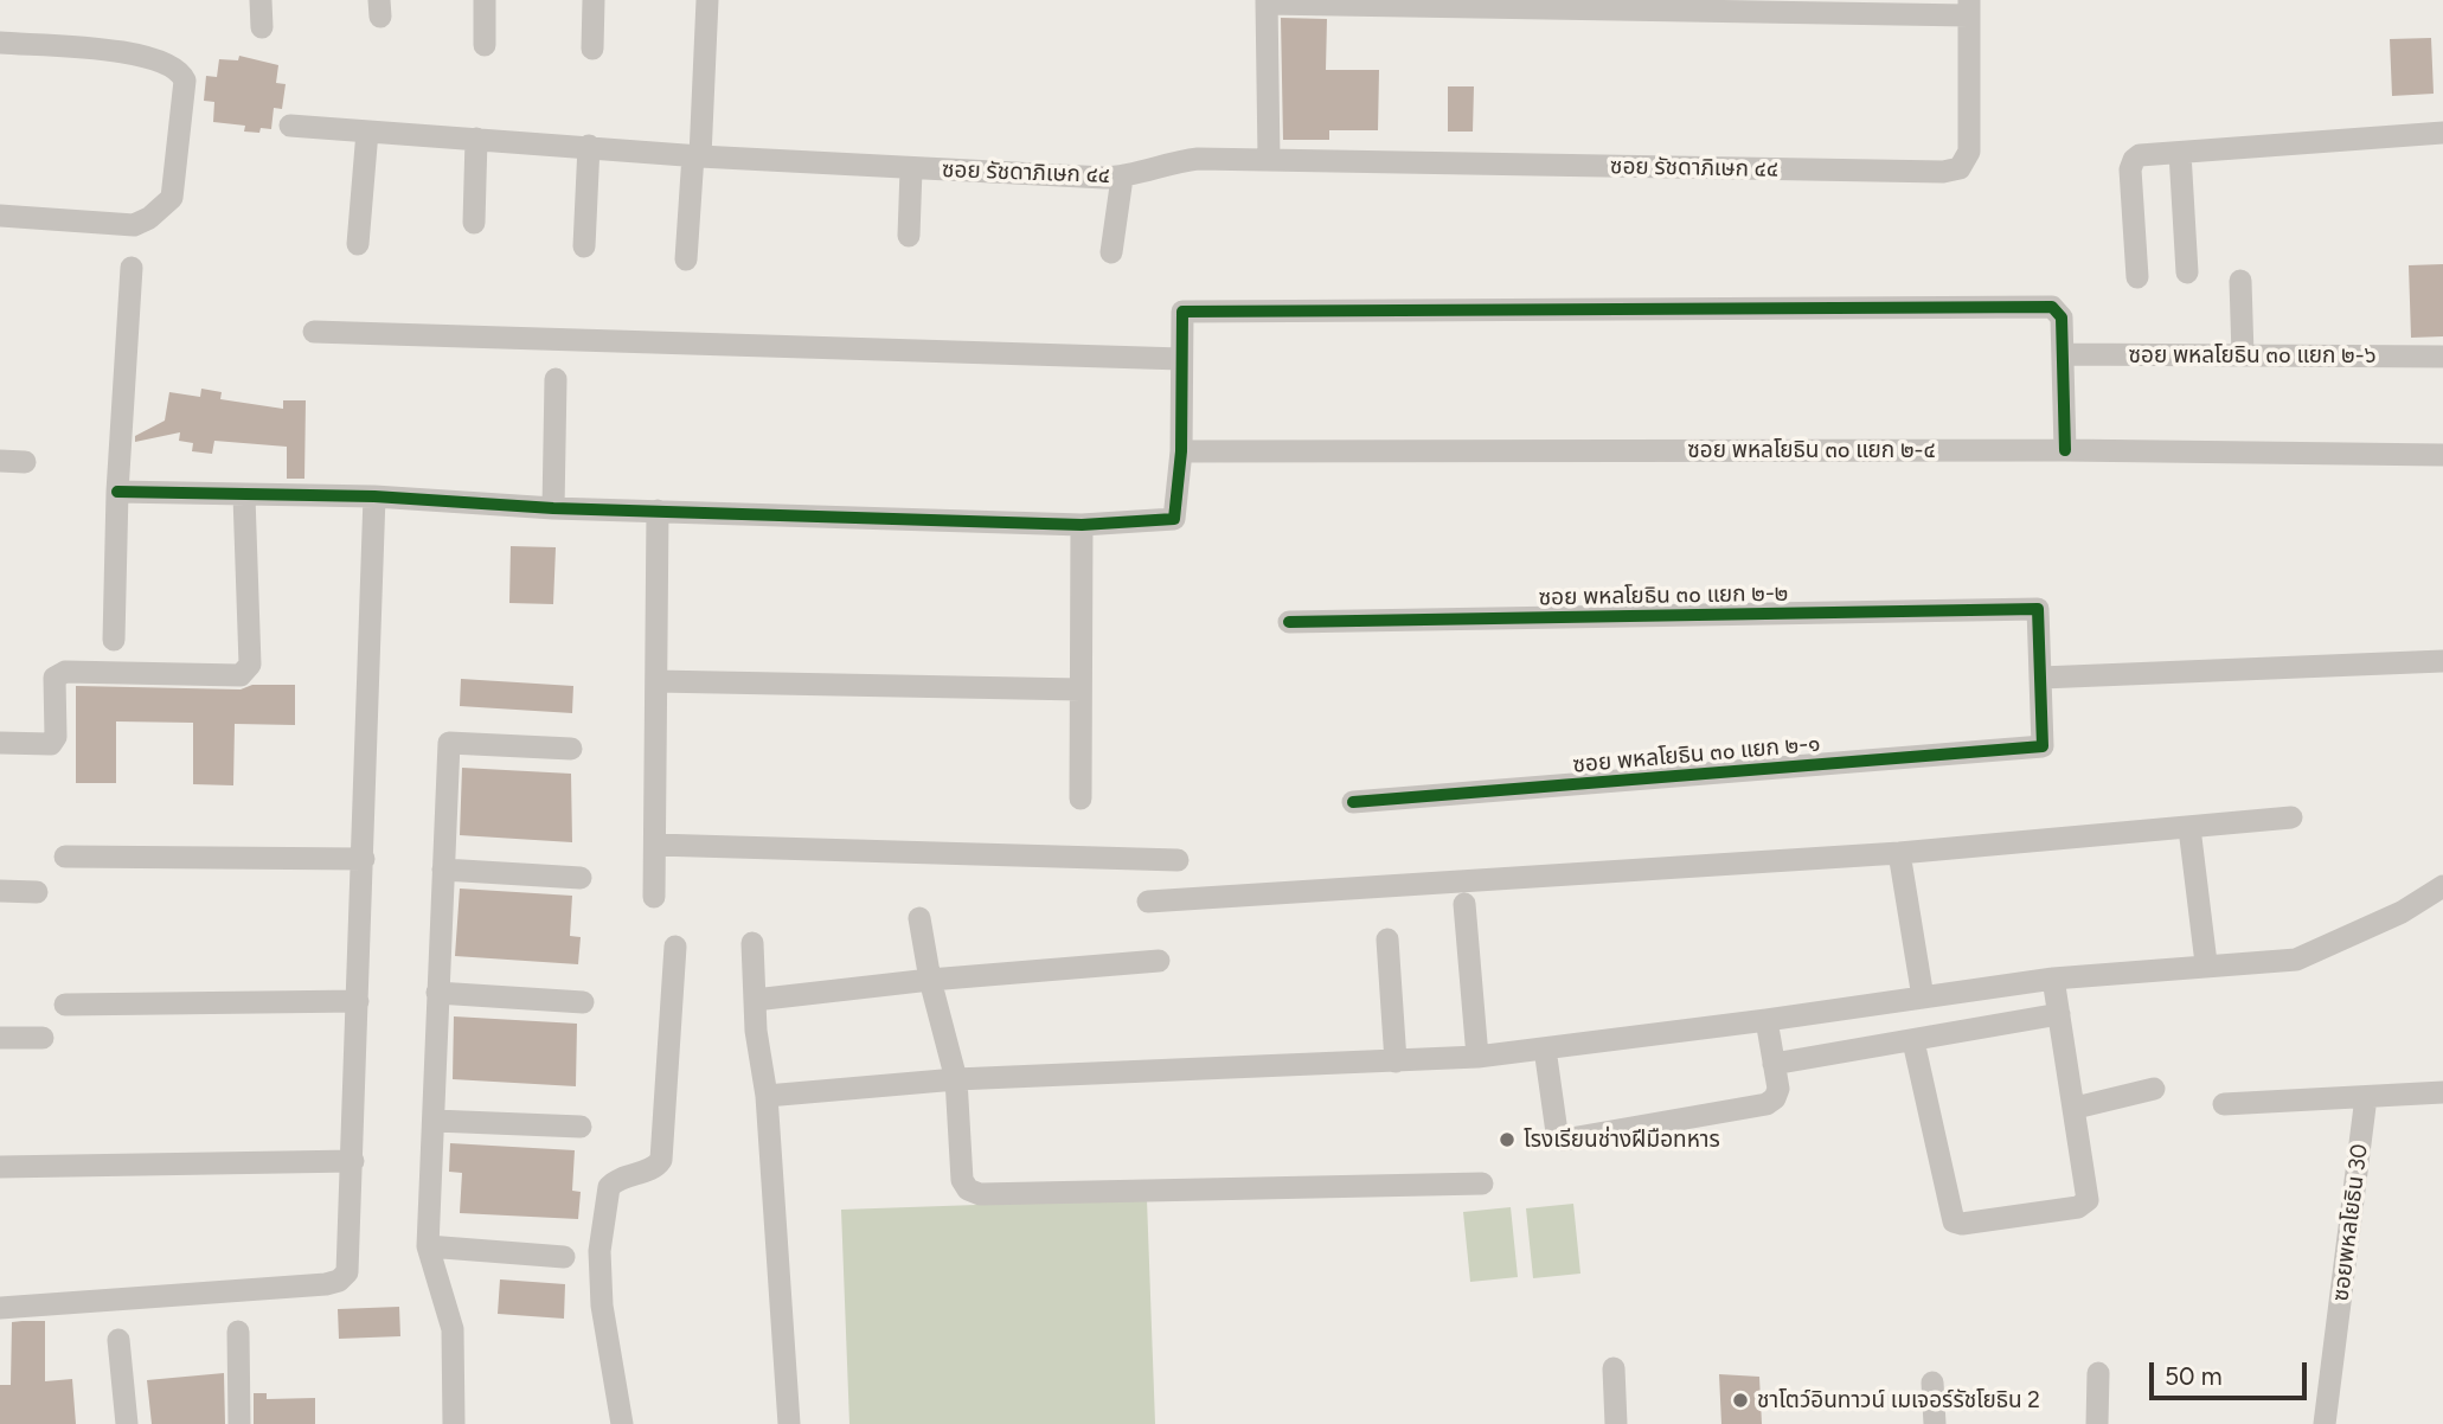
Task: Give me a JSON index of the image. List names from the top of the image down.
{
  "streets": {
    "street": [
      "ซอย รัชดาภิเษก ๔๔",
      "ซอย พหลโยธิน ๓๐ แยก ๒-๖",
      "ซอย พหลโยธิน ๓๐ แยก ๒-๔",
      "ซอย พหลโยธิน ๓๐ แยก ๒-๒",
      "ซอย พหลโยธิน ๓๐ แยก ๒-๑",
      "ซอยพหลโยธิน 30"
    ]
  },
  "crossings": [
    ["ซอย พหลโยธิน ๓๐ แยก ๒-๒", "ซอย พหลโยธิน ๓๐ แยก ๒-๑"]
  ],
  "places": ["โรงเรียนช่างฝีมือทหาร", "ชาโตว์อินทาวน์ เมเจอร์รัชโยธิน 2"],
  "scale_bar": "50 m"
}
